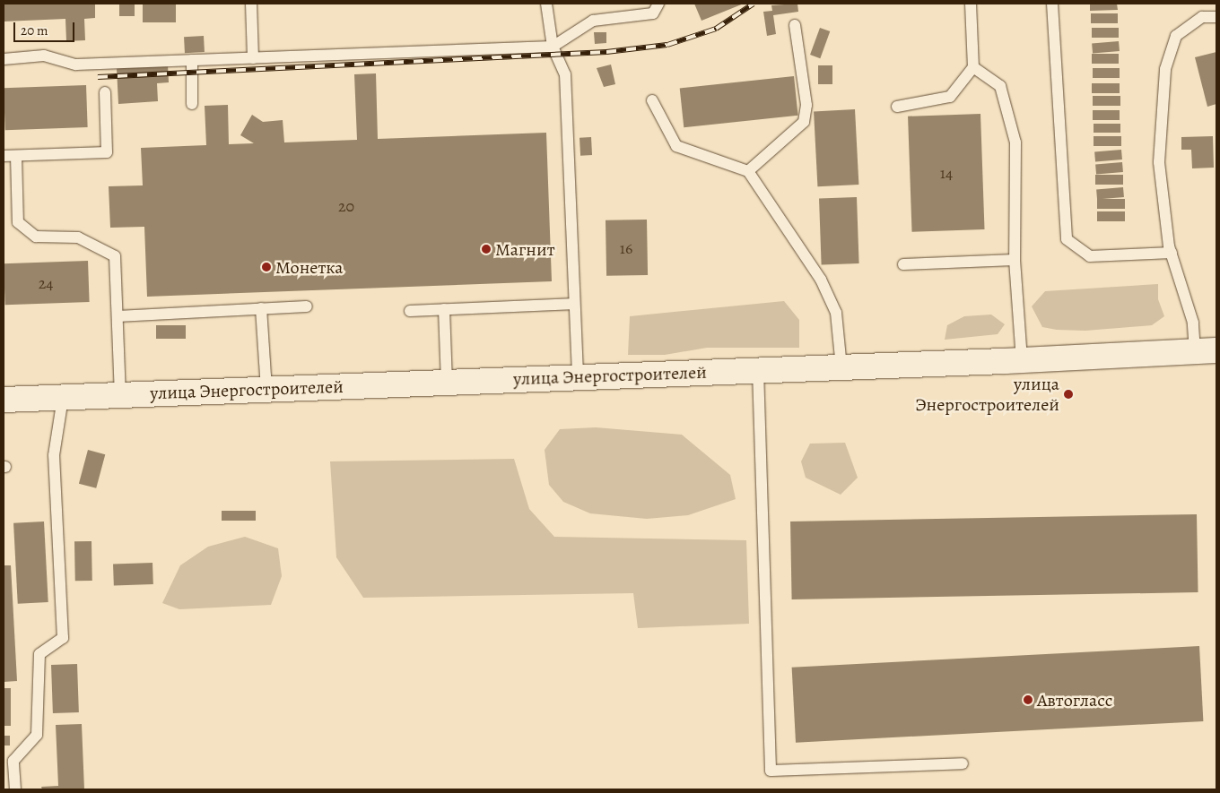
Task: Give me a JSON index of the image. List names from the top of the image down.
{
  "streets": {
    "main road": ["улица Энергостроителей"]
  },
  "places": [
    "Магнит",
    "Монетка",
    "улица Энергостроителей",
    "Автогласс"
  ],
  "house_numbers": [
    "14",
    "20",
    "16",
    "24"
  ],
  "scale_bar": "20 m"
}
